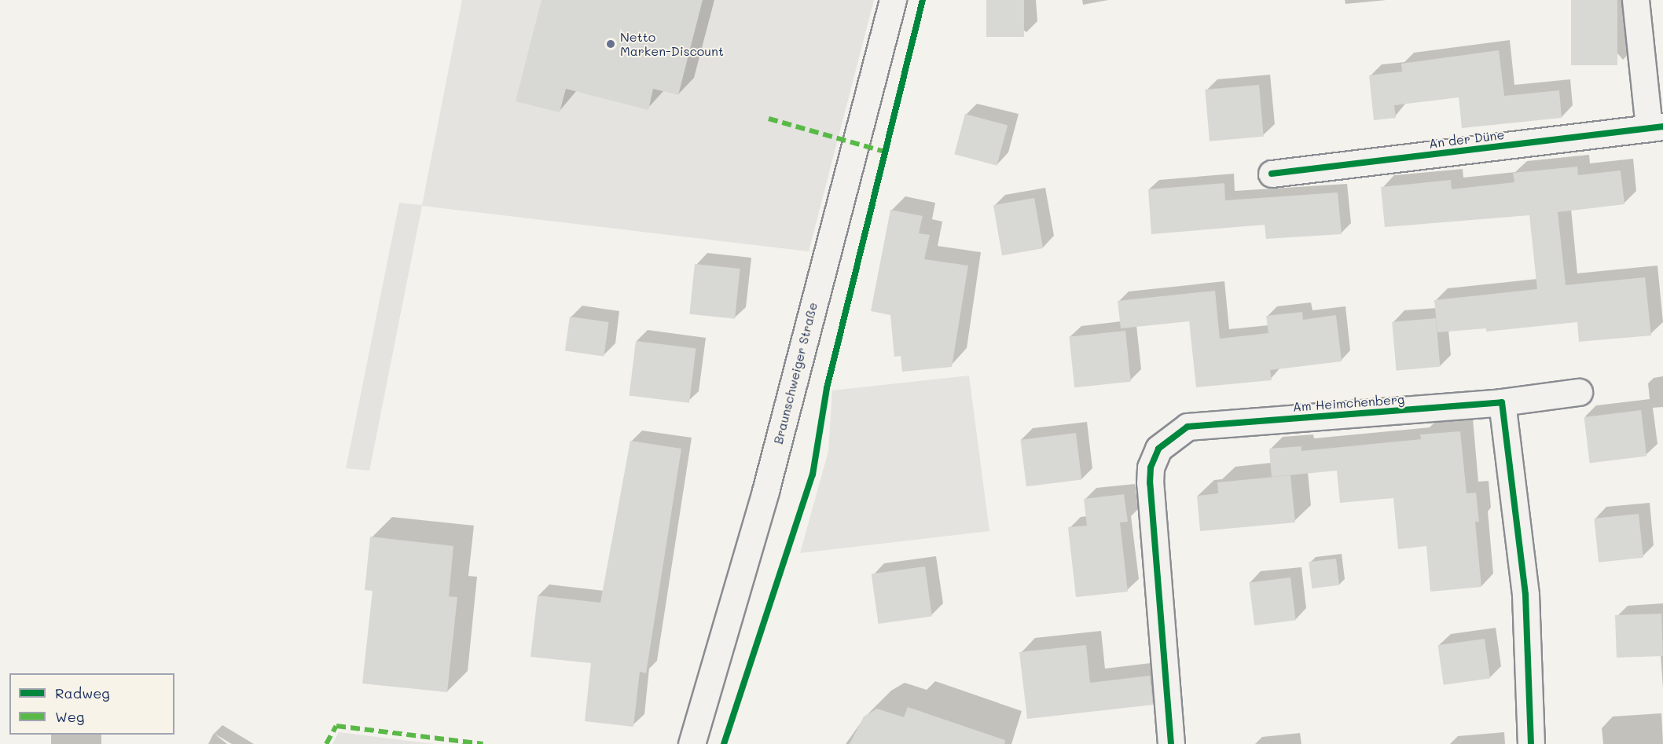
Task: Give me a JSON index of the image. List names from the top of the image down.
{
  "streets": {
    "street": ["An der Düne", "Braunschweiger Straße", "Am Heimchenberg"]
  },
  "places": ["Netto Marken-Discount"],
  "legend": ["Radweg", "Weg"]
}
